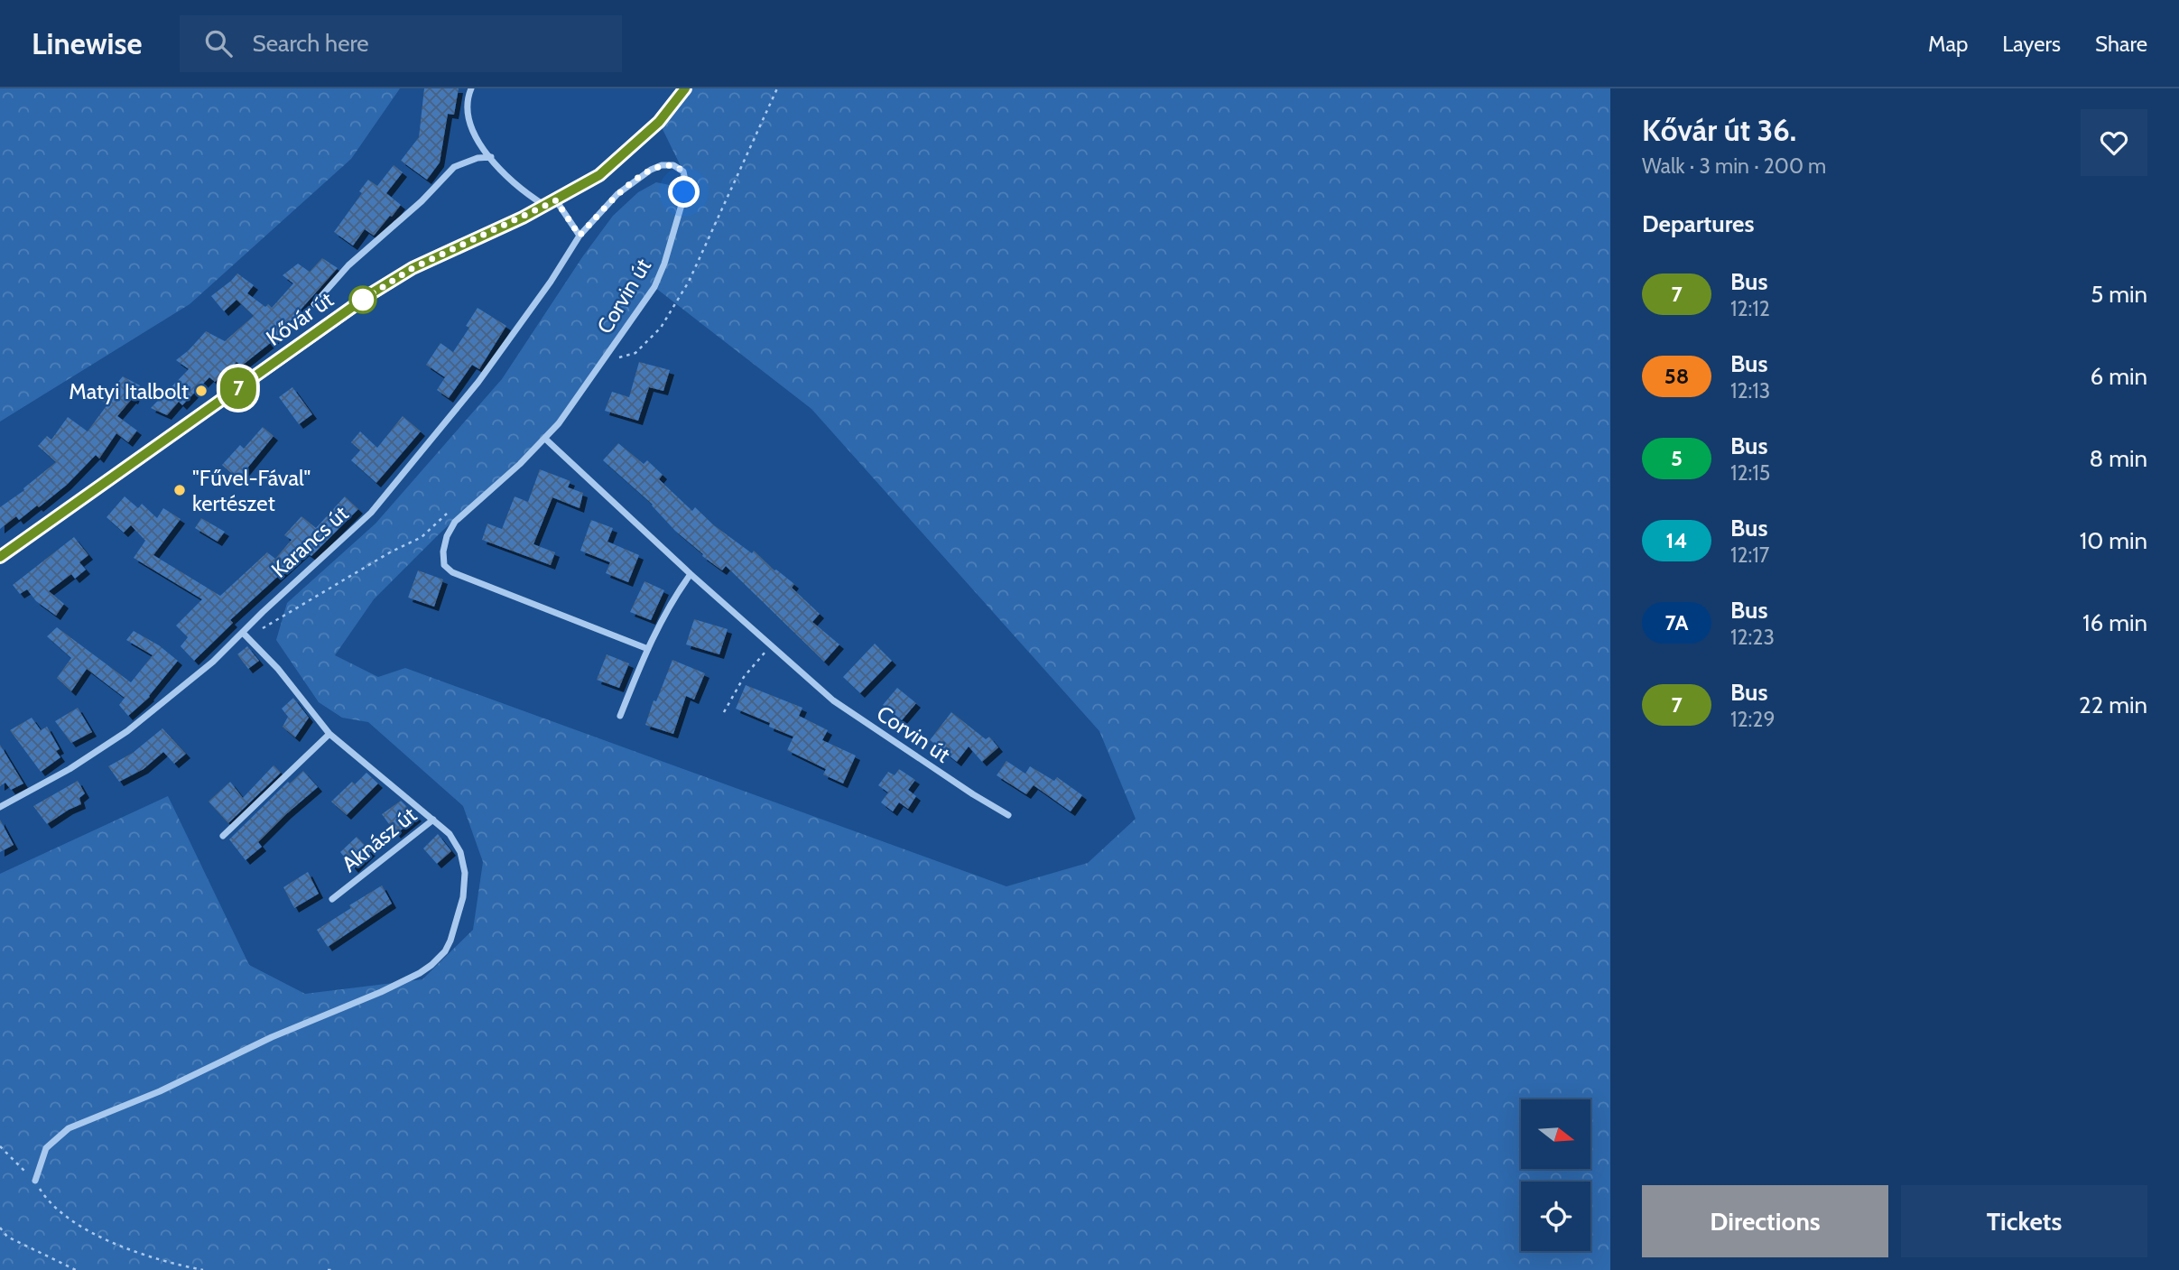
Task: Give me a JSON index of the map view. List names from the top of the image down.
{
  "streets": {
    "main road": ["Kővár út"],
    "street": ["Corvin út", "Karancs út", "Aknász út"]
  },
  "crossings": [
    ["Corvin út", "Karancs út"],
    ["Karancs út", "Aknász út"]
  ],
  "places": ["Matyi Italbolt", "\"Fűvel-Fával\" kertészet"],
  "lines": ["bus line 7"],
  "north": "right",
  "page": {
    "header": "Linewise",
    "search": "Search here",
    "nav": ["Map", "Layers", "Share"],
    "on_map": "7",
    "heading": [
      ["Kővár út 36.", "Walk · 3 min · 200 m"],
      "Departures"
    ],
    "list": [
      {
        "mark": "7",
        "name": "Bus",
        "note": "12:12",
        "value": "5 min"
      },
      {
        "mark": "58",
        "name": "Bus",
        "note": "12:13",
        "value": "6 min"
      },
      {
        "mark": "5",
        "name": "Bus",
        "note": "12:15",
        "value": "8 min"
      },
      {
        "mark": "14",
        "name": "Bus",
        "note": "12:17",
        "value": "10 min"
      },
      {
        "mark": "7A",
        "name": "Bus",
        "note": "12:23",
        "value": "16 min"
      },
      {
        "mark": "7",
        "name": "Bus",
        "note": "12:29",
        "value": "22 min"
      }
    ],
    "buttons": ["Directions", "Tickets"]
  }
}
